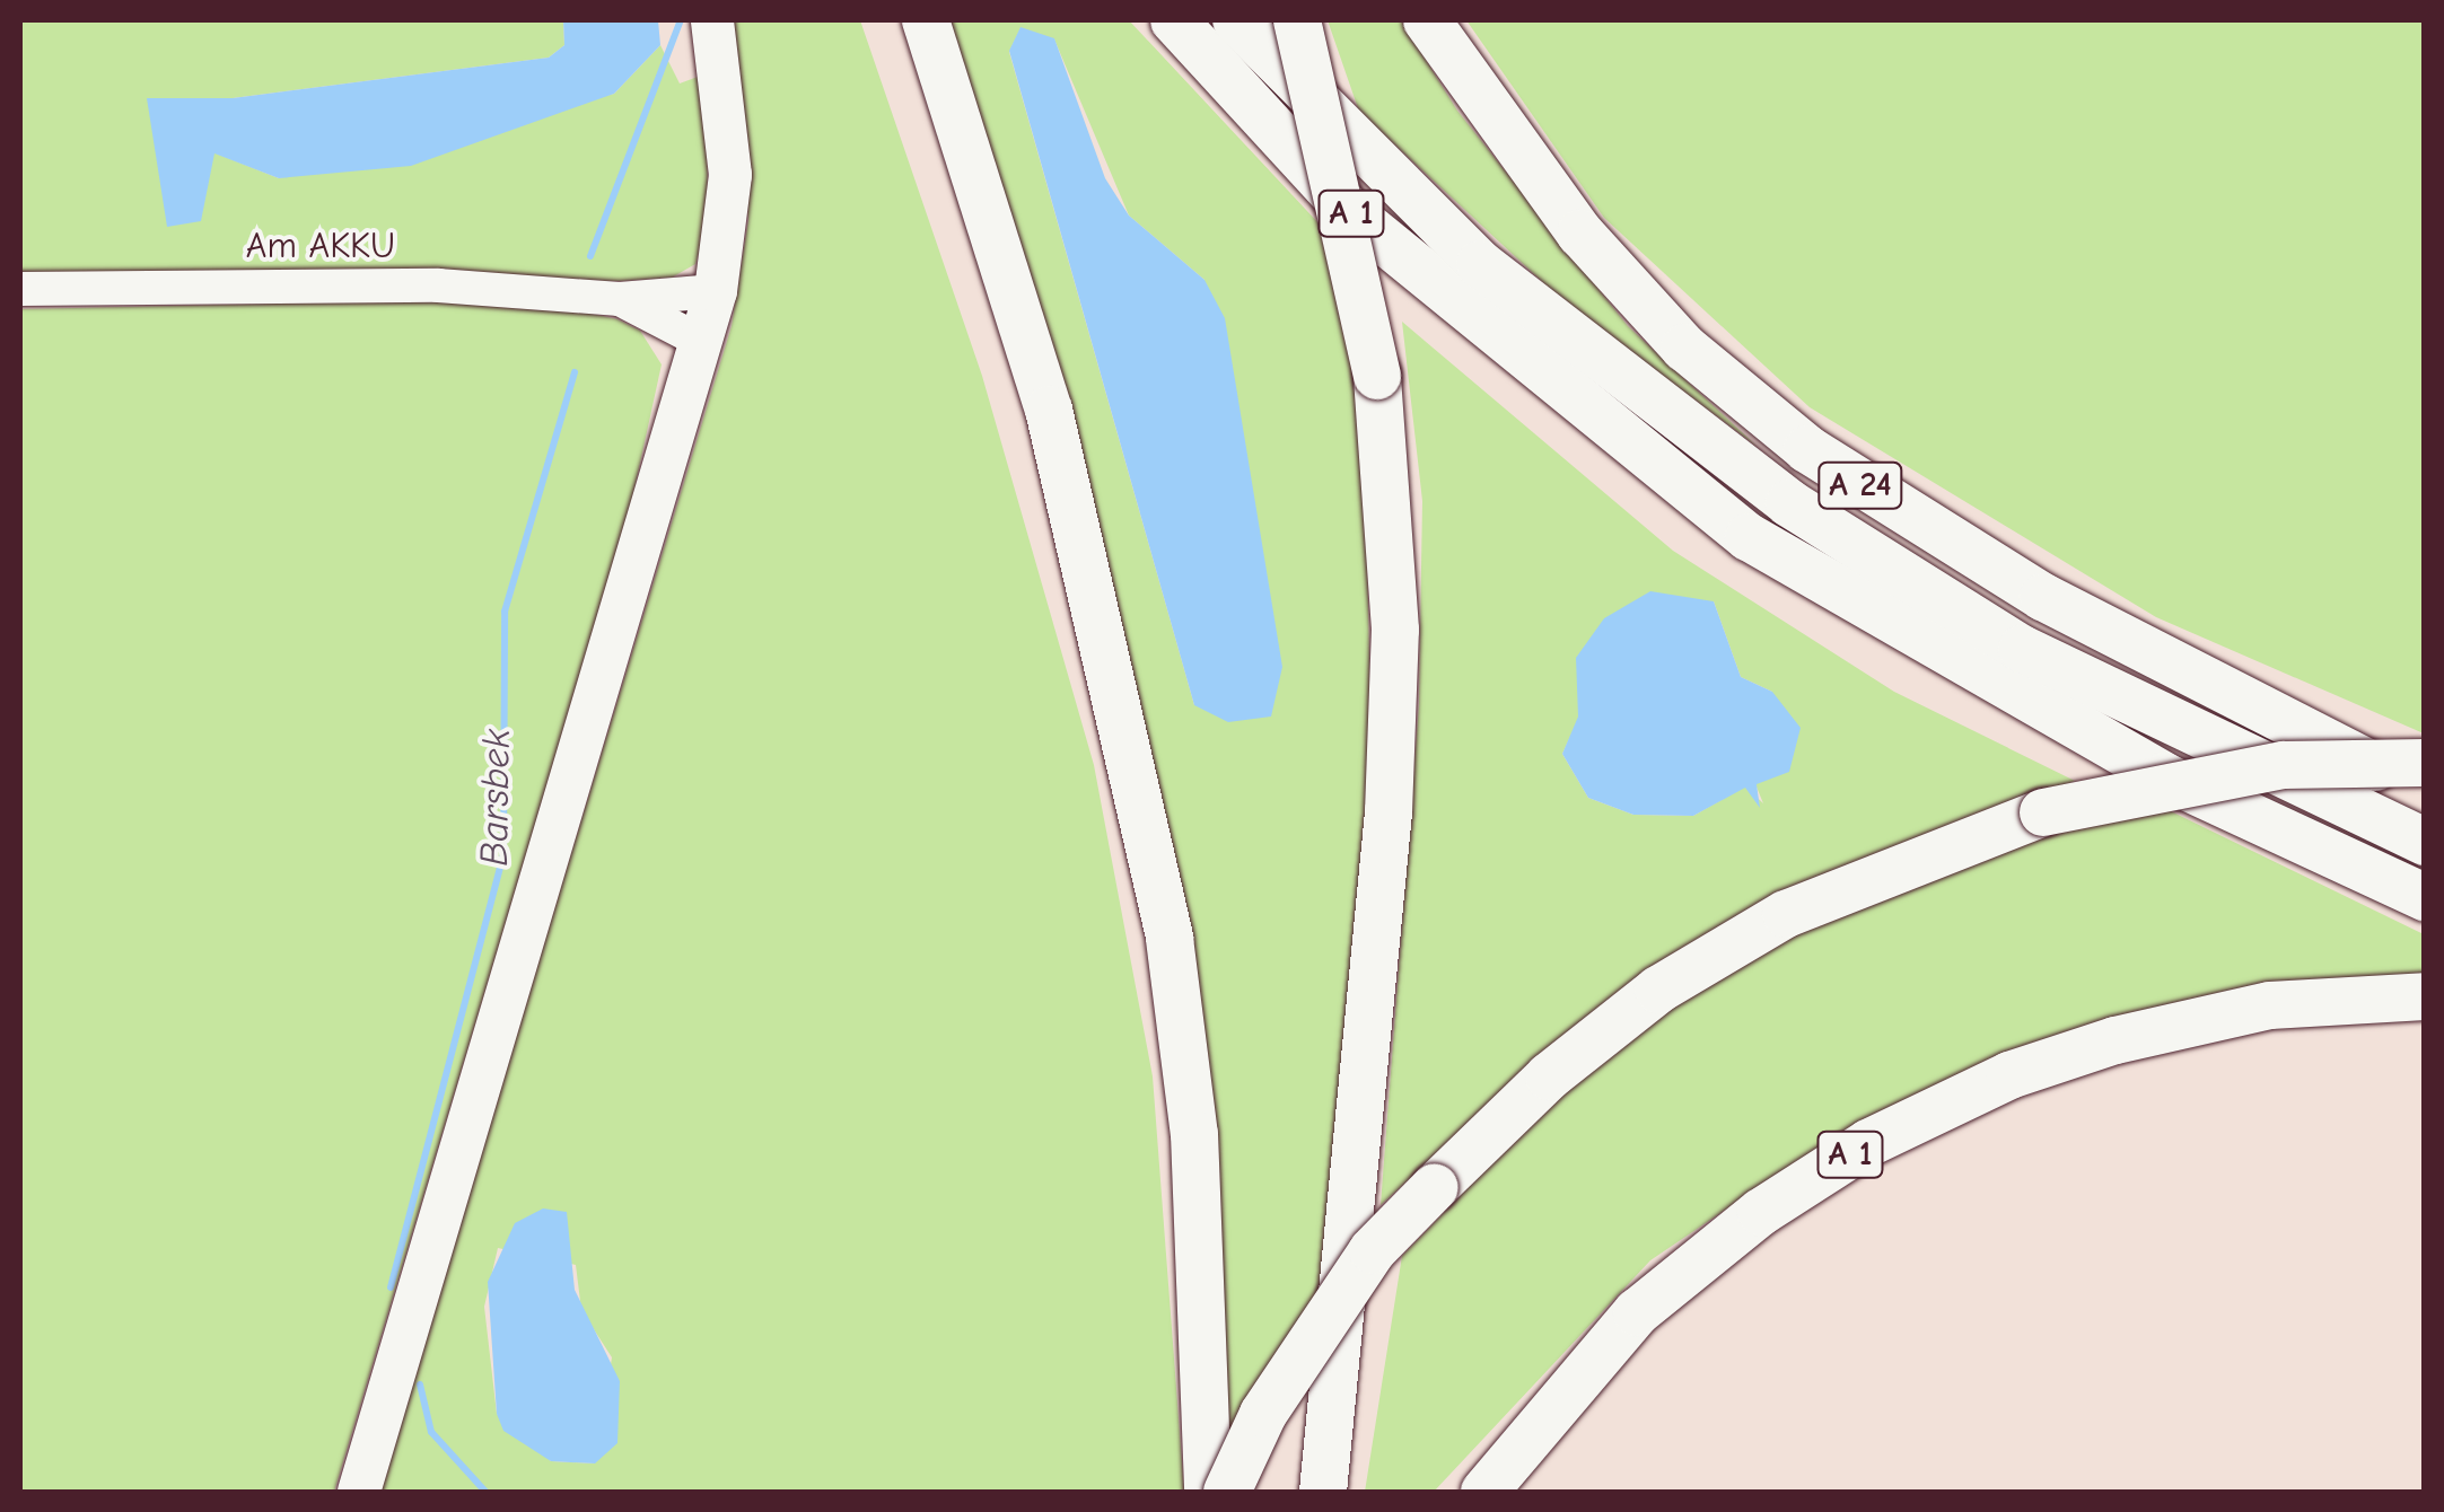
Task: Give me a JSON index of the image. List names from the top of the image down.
{
  "streets": {
    "highway": ["A 1", "A 24"],
    "street": ["Am AKKU"]
  },
  "water": ["Barsbek"]
}
